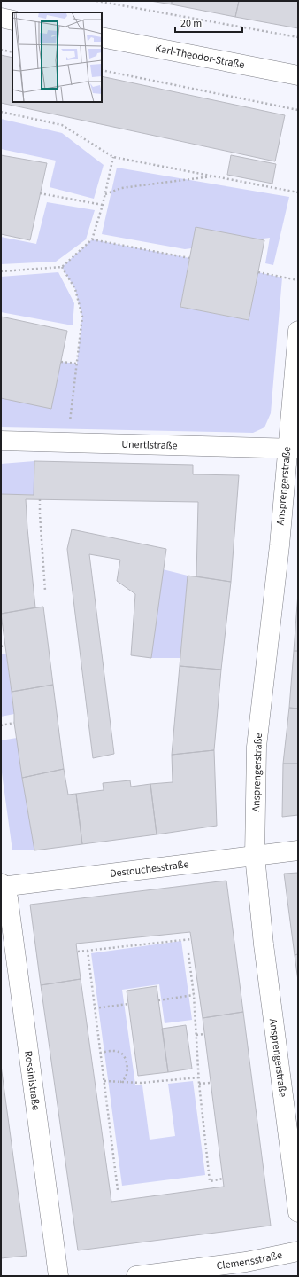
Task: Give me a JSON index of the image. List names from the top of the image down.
{
  "streets": {
    "street": [
      "Karl-Theodor-Straße",
      "Unertlstraße",
      "Ansprengerstraße",
      "Destouchesstraße",
      "Rossinistraße",
      "Clemensstraße"
    ]
  },
  "crossings": [
    ["Unertlstraße", "Ansprengerstraße"],
    ["Ansprengerstraße", "Destouchesstraße"],
    ["Destouchesstraße", "Rossinistraße"]
  ],
  "scale_bar": "20 m"
}
